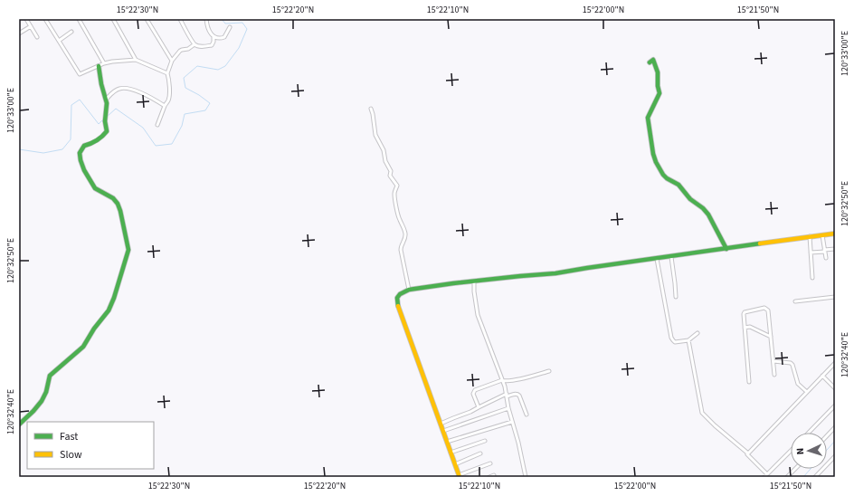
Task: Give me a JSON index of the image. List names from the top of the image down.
{
  "legend": ["Fast", "Slow"],
  "north": "left",
  "coordinates": [
    "15°22'30\"N",
    "15°22'20\"N",
    "15°22'10\"N",
    "15°22'00\"N",
    "15°21'50\"N",
    "120°33'00\"E",
    "120°32'50\"E",
    "120°32'40\"E"
  ]
}
